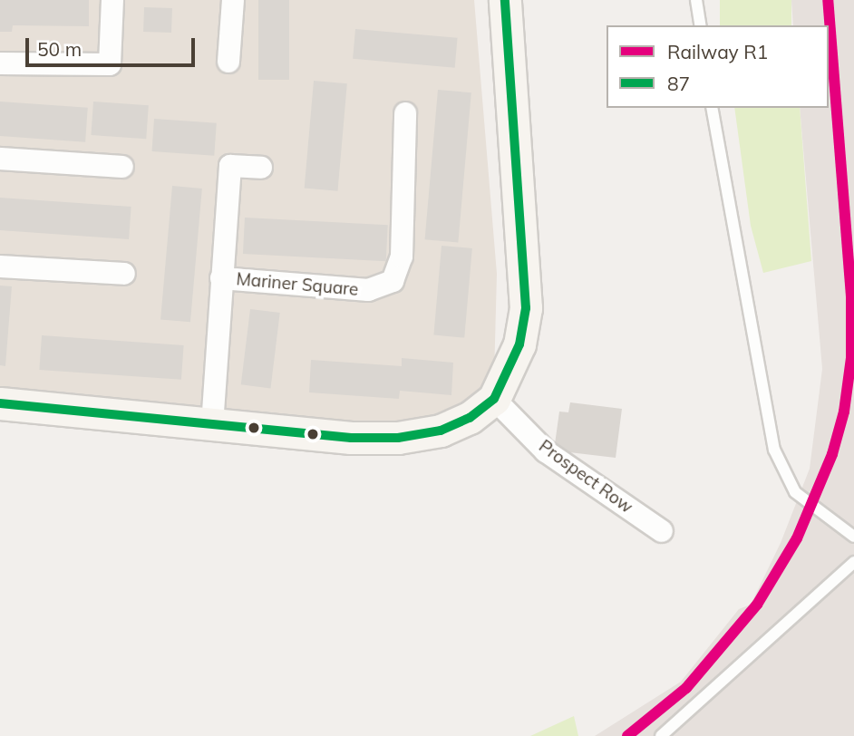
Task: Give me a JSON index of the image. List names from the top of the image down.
{
  "streets": {
    "street": ["Mariner Square", "Prospect Row"]
  },
  "lines": ["rail line R1", "transit line 87"],
  "legend": ["Railway R1", "87"],
  "scale_bar": "50 m"
}
